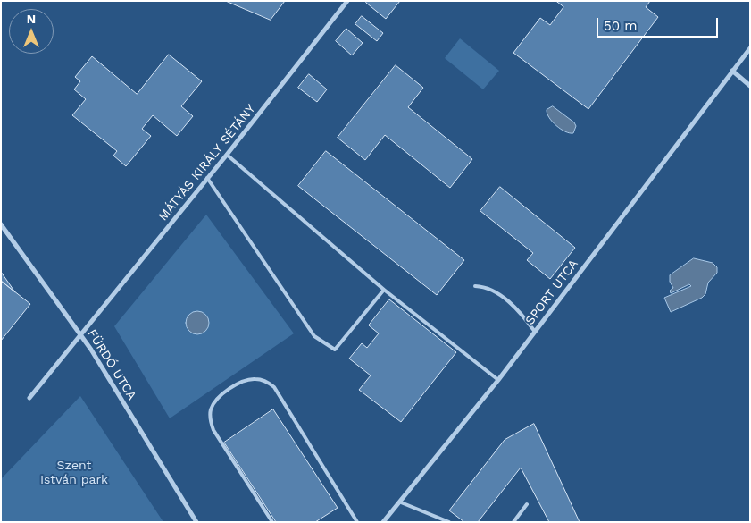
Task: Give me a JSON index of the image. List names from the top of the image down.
{
  "streets": {
    "street": ["MÁTYÁS KIRÁLY SÉTÁNY", "SPORT UTCA", "FÜRDŐ UTCA"]
  },
  "crossings": [
    ["MÁTYÁS KIRÁLY SÉTÁNY", "FÜRDŐ UTCA"]
  ],
  "parks": ["Szent István park"],
  "scale_bar": "50 m",
  "north": "top"
}
